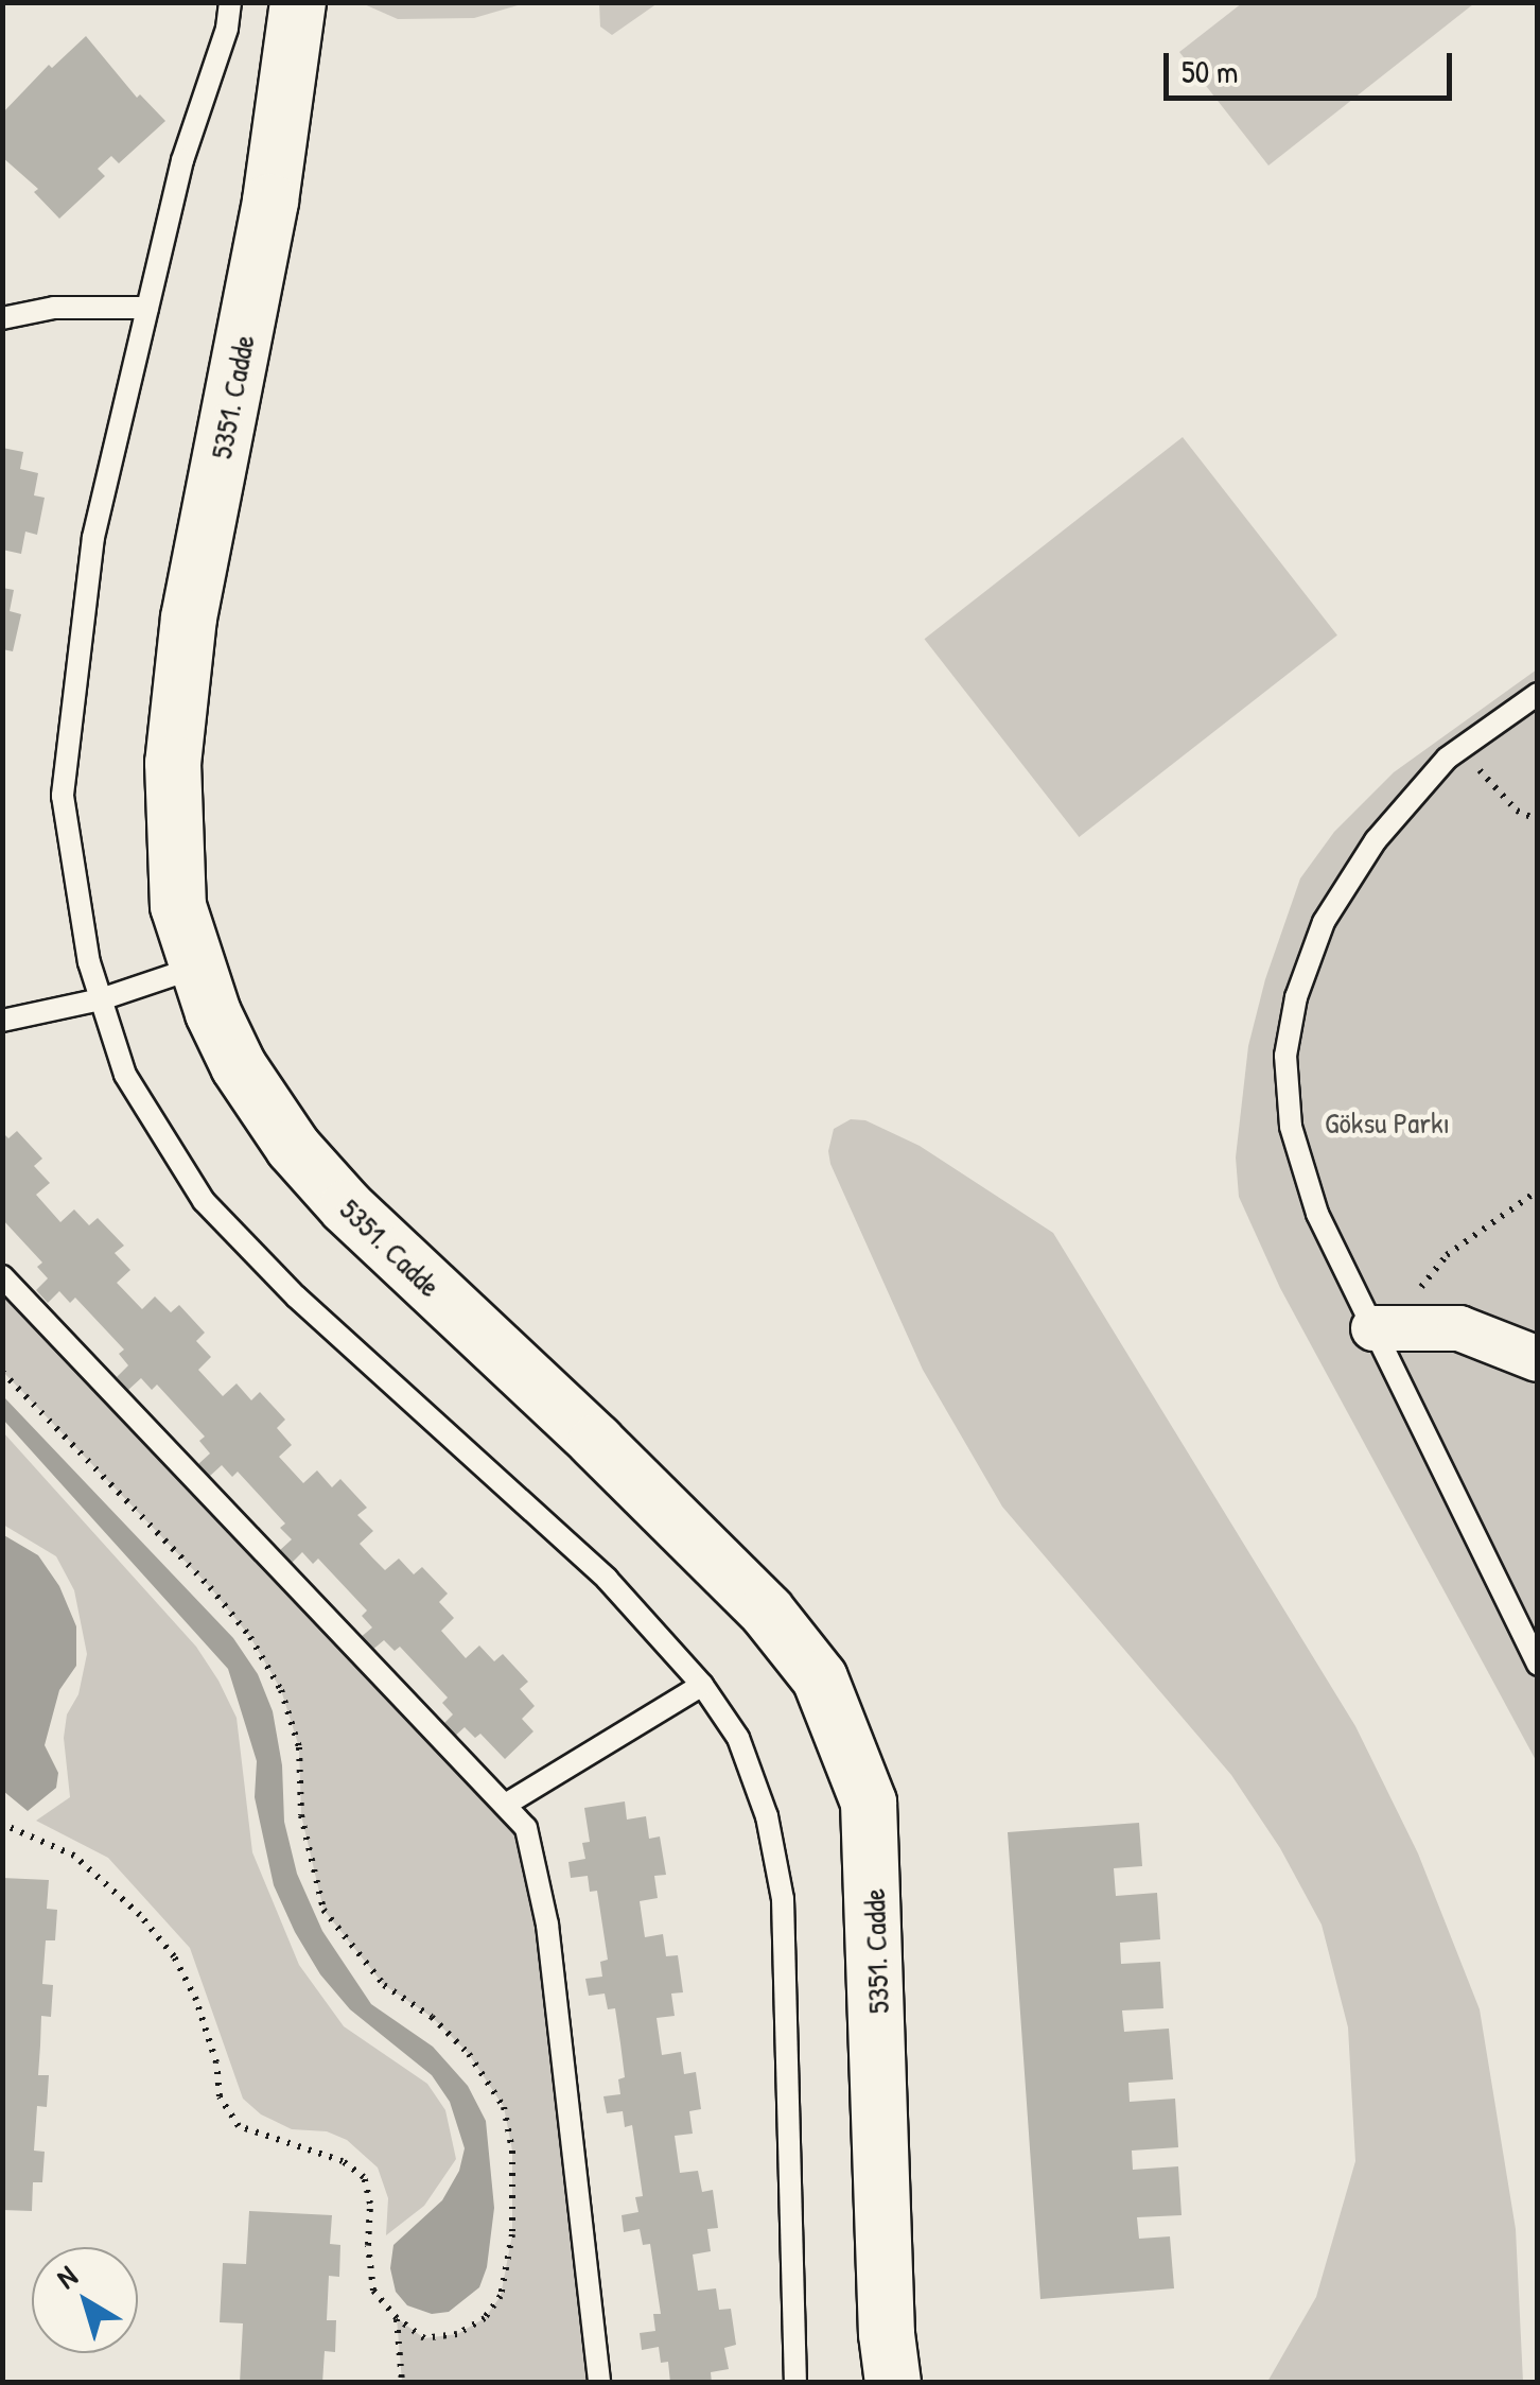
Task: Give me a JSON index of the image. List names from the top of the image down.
{
  "streets": {
    "street": ["5351. Cadde"]
  },
  "parks": ["Göksu Parkı"],
  "scale_bar": "50 m",
  "north": "top left"
}
